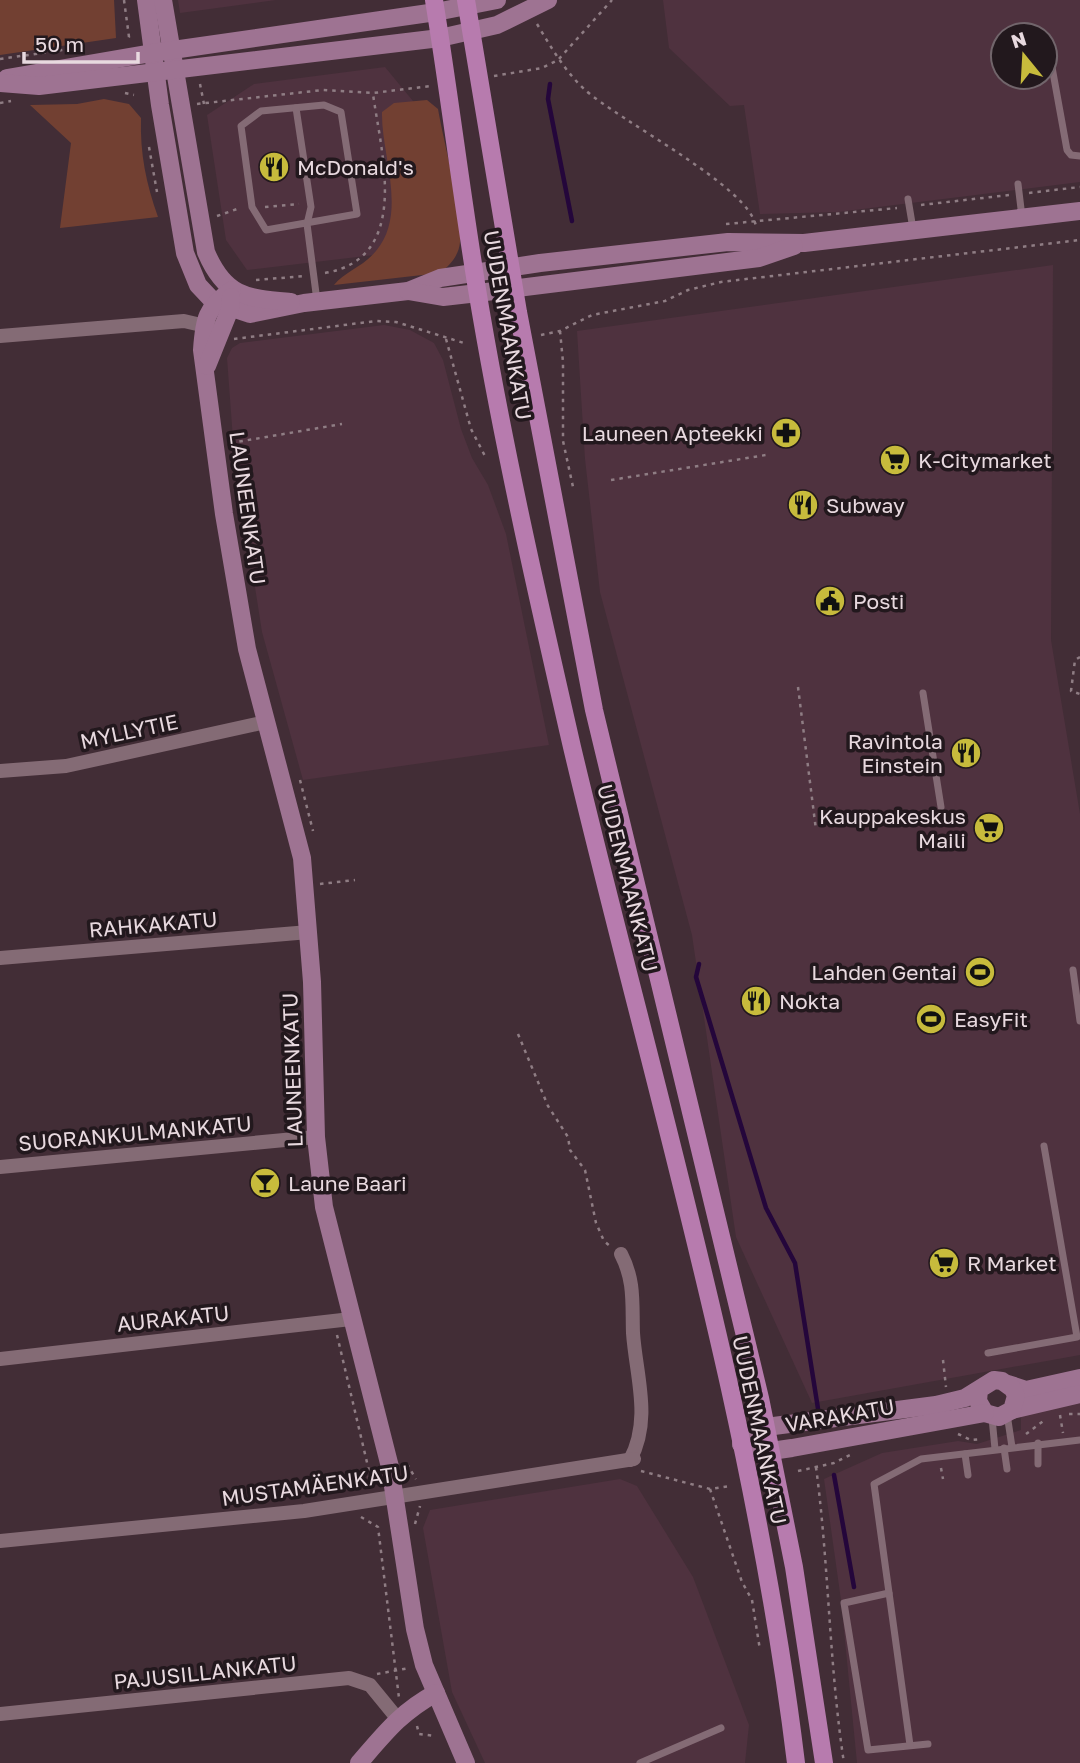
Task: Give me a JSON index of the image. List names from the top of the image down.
{
  "streets": {
    "main road": ["UUDENMAANKATU"],
    "street": [
      "LAUNEENKATU",
      "MYLLYTIE",
      "RAHKAKATU",
      "SUORANKULMANKATU",
      "AURAKATU",
      "VARAKATU",
      "MUSTAMÄENKATU",
      "PAJUSILLANKATU"
    ]
  },
  "crossings": [
    ["UUDENMAANKATU", "VARAKATU"],
    ["LAUNEENKATU", "MYLLYTIE"],
    ["LAUNEENKATU", "RAHKAKATU"],
    ["LAUNEENKATU", "SUORANKULMANKATU"],
    ["LAUNEENKATU", "AURAKATU"],
    ["LAUNEENKATU", "MUSTAMÄENKATU"]
  ],
  "places": {
    "restaurant": [
      "McDonald's",
      "Subway",
      "Ravintola Einstein",
      "Nokta"
    ],
    "pharmacy": ["Launeen Apteekki"],
    "supermarket": ["K-Citymarket", "Kauppakeskus Maili", "R Market"],
    "public building": ["Posti"],
    "sports": ["Lahden Gentai", "EasyFit"],
    "bar": ["Laune Baari"]
  },
  "scale_bar": "50 m",
  "north": "top"
}
